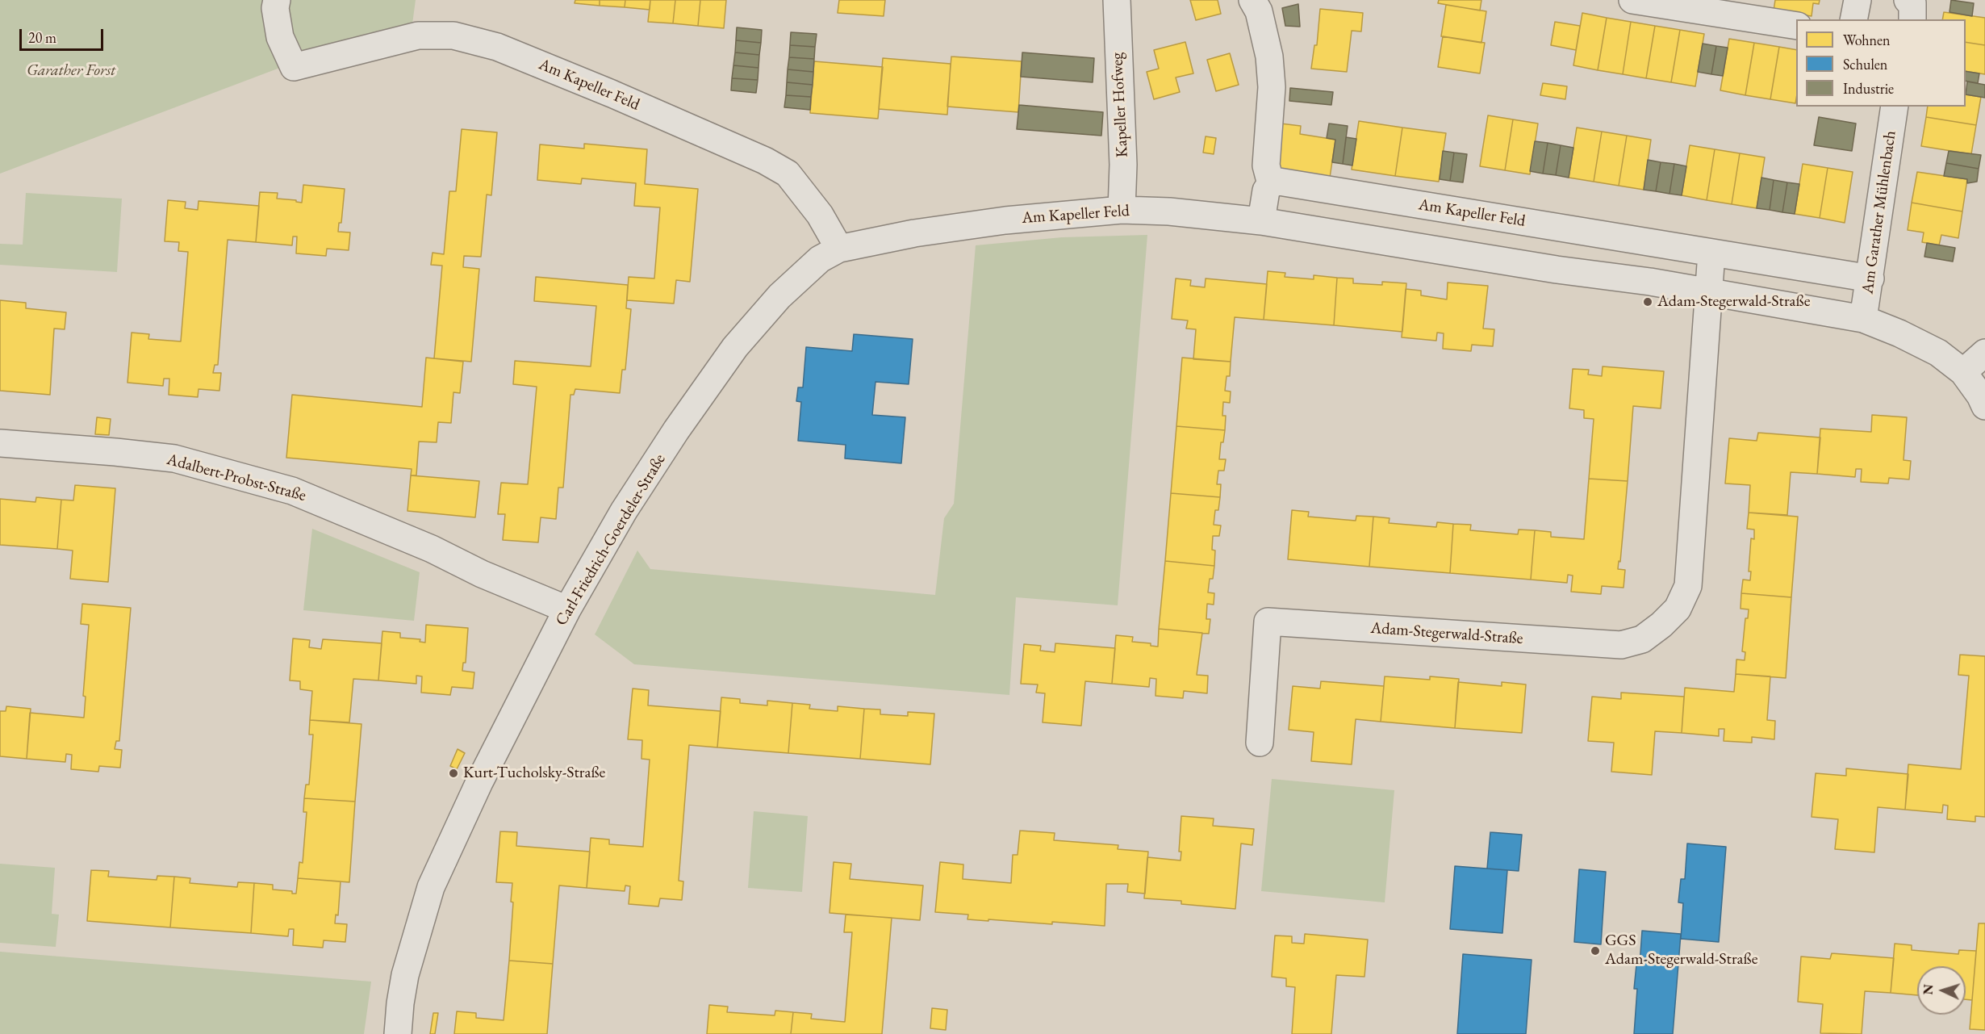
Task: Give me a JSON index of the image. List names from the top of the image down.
{
  "streets": {
    "street": [
      "Am Kapeller Feld",
      "Kapeller Hofweg",
      "Am Garather Mühlenbach",
      "Adalbert-Probst-Straße",
      "Carl-Friedrich-Goerdeler-Straße",
      "Adam-Stegerwald-Straße"
    ]
  },
  "crossings": [
    ["Am Kapeller Feld", "Kapeller Hofweg"],
    ["Am Kapeller Feld", "Am Garather Mühlenbach"],
    ["Am Kapeller Feld", "Carl-Friedrich-Goerdeler-Straße"],
    ["Am Kapeller Feld", "Adam-Stegerwald-Straße"],
    ["Adalbert-Probst-Straße", "Carl-Friedrich-Goerdeler-Straße"]
  ],
  "parks": ["Garather Forst"],
  "places": ["Adam-Stegerwald-Straße", "Kurt-Tucholsky-Straße", "GGS Adam-Stegerwald-Straße"],
  "legend": ["Wohnen", "Schulen", "Industrie"],
  "scale_bar": "20 m",
  "north": "left"
}
